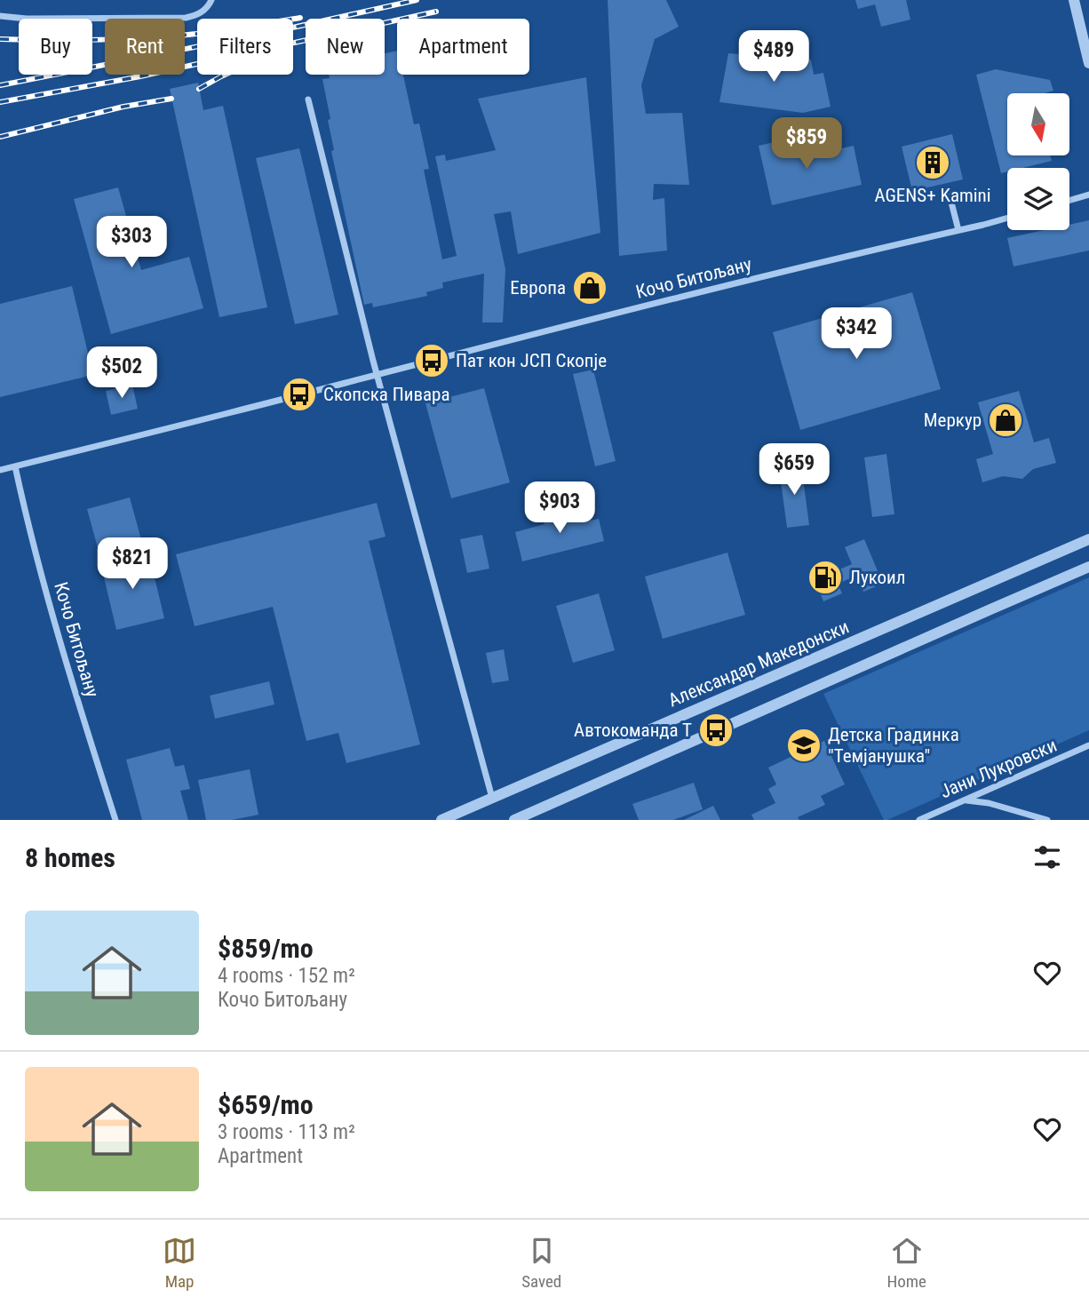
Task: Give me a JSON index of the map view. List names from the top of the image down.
{
  "streets": {
    "street": ["Кочо Битољану", "Александар Македонски", "Јани Лукровски"]
  },
  "places": {
    "building": ["AGENS+ Kamini"],
    "shop": ["Европа", "Меркур"],
    "bus stop": ["Пат кон ЈСП Скопје", "Скопска Пивара", "Автокоманда Т"],
    "fuel station": ["Лукоил"],
    "school or university": ["Детска Градинка \"Темјанушка\""]
  },
  "north": "bottom",
  "page": {
    "chip": [
      "Buy",
      "Rent",
      "Filters",
      "New",
      "Apartment"
    ],
    "price": [
      "$489",
      "$859",
      "$303",
      "$342",
      "$502",
      "$659",
      "$903",
      "$821"
    ],
    "heading": "8 homes",
    "list": [
      {
        "name": "$859/mo",
        "note": "4 rooms · 152 m² · Кочо Битољану"
      },
      {
        "name": "$659/mo",
        "note": "3 rooms · 113 m² · Apartment"
      }
    ],
    "tabs": ["Map", "Saved", "Home"]
  }
}
